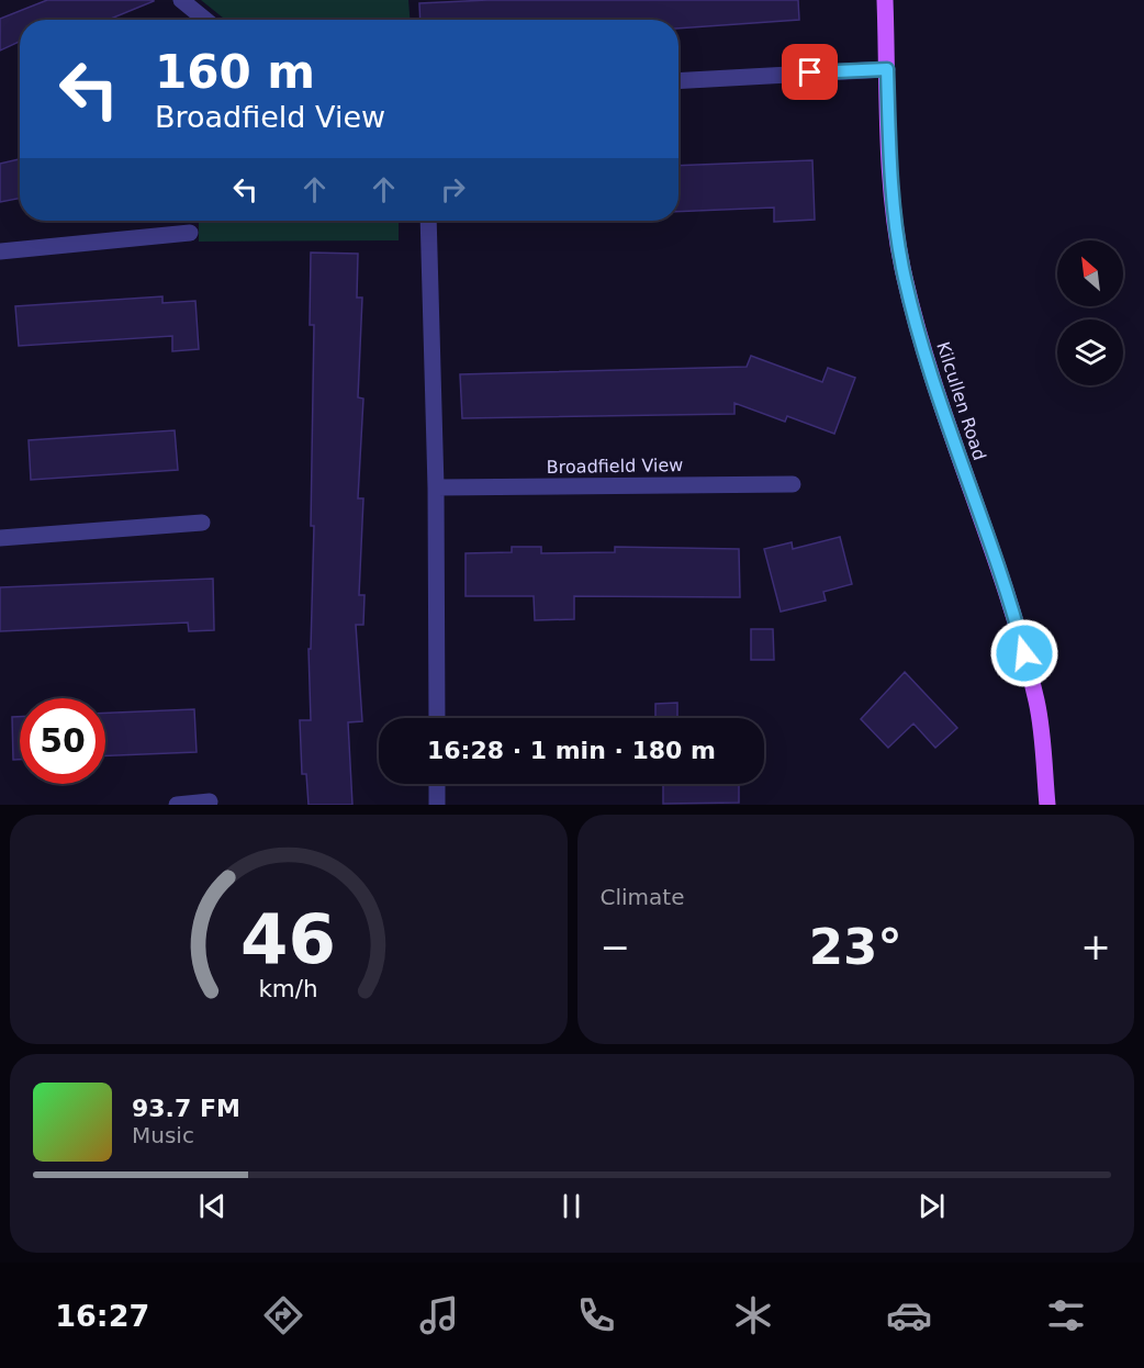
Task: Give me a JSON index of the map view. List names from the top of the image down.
{
  "streets": {
    "main road": ["Kilcullen Road"],
    "street": ["Broadfield View"]
  },
  "north": "top left",
  "page": {
    "turn": ["160 m", "Broadfield View"],
    "limit": "50",
    "trip": "16:28 · 1 min · 180 m",
    "tile": "Climate",
    "heat": ["−", "23°", "+"],
    "song": ["93.7 FM", "Music"],
    "tabs": "16:27",
    "gauge": ["46", "km/h"]
  }
}
